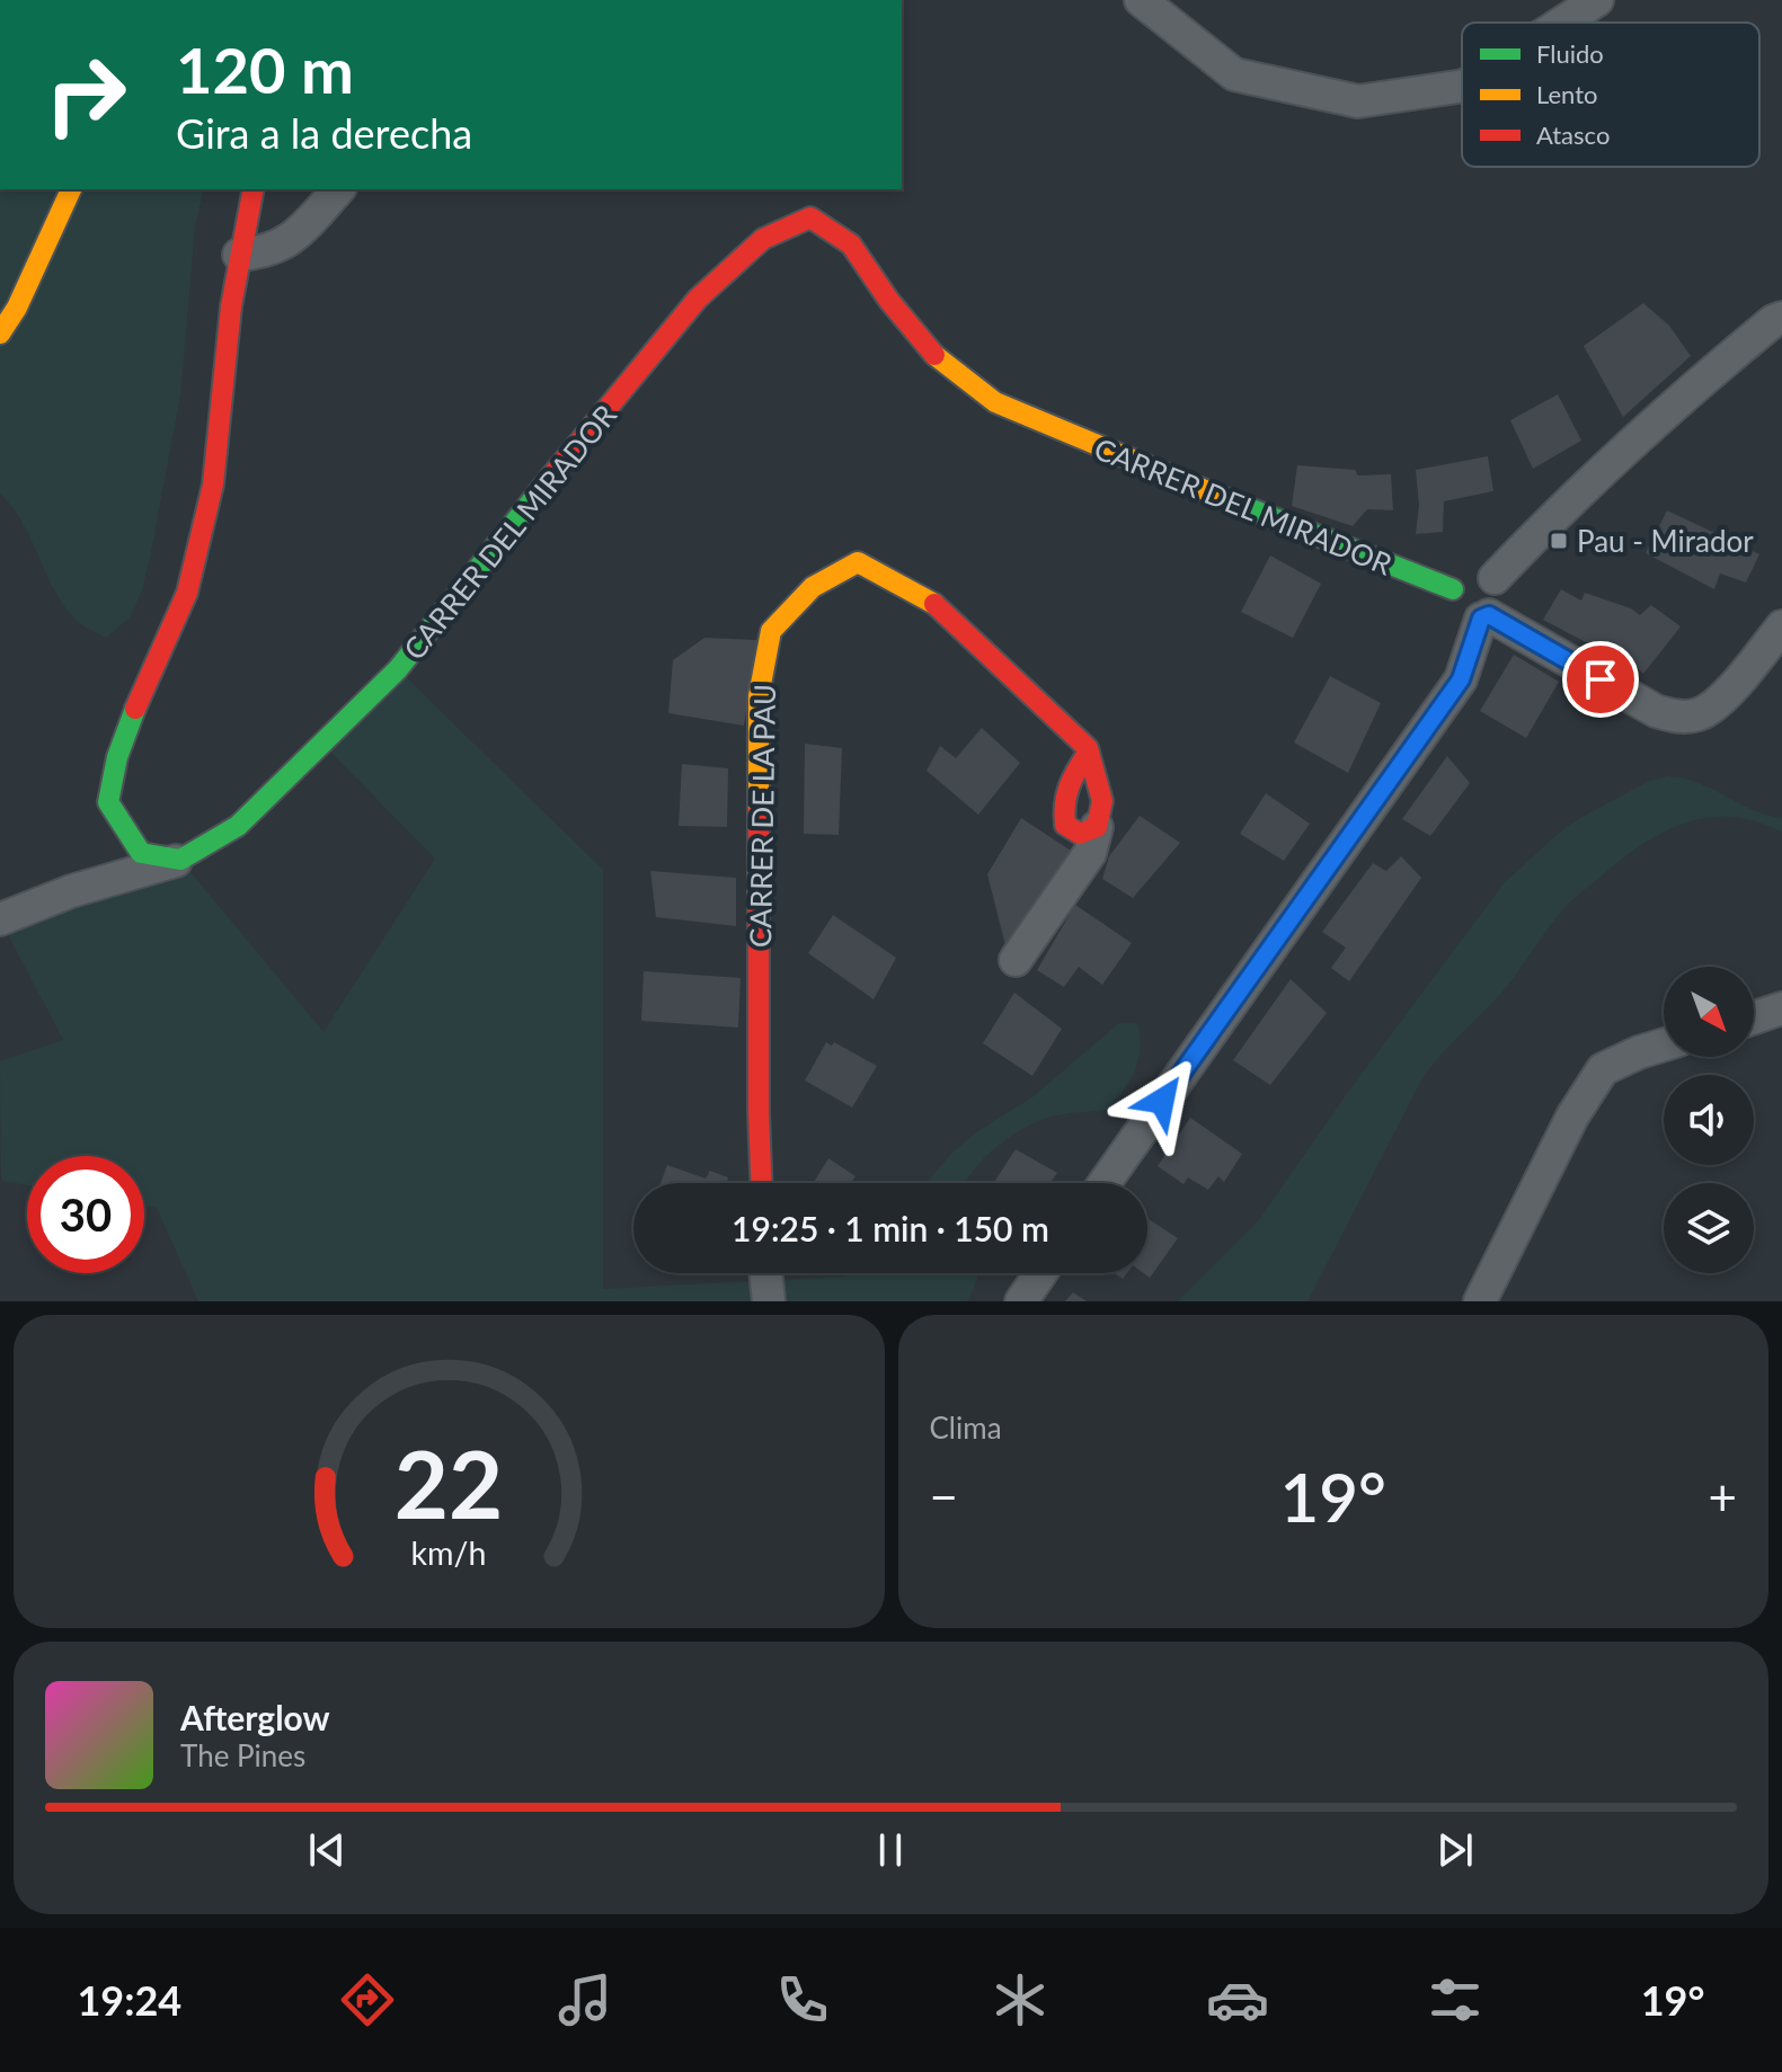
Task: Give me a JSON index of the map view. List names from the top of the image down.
{
  "streets": {
    "street": ["CARRER DEL MIRADOR", "CARRER DE LA PAU"]
  },
  "places": {
    "transit": ["Pau - Mirador"]
  },
  "legend": ["Fluido", "Lento", "Atasco"],
  "north": "bottom right",
  "page": {
    "turn": ["120 m", "Gira a la derecha"],
    "limit": "30",
    "trip": "19:25 · 1 min · 150 m",
    "tile": "Clima",
    "heat": ["−", "19°", "+"],
    "song": ["Afterglow", "The Pines"],
    "tabs": ["19:24", "19°"],
    "gauge": ["22", "km/h"]
  }
}
